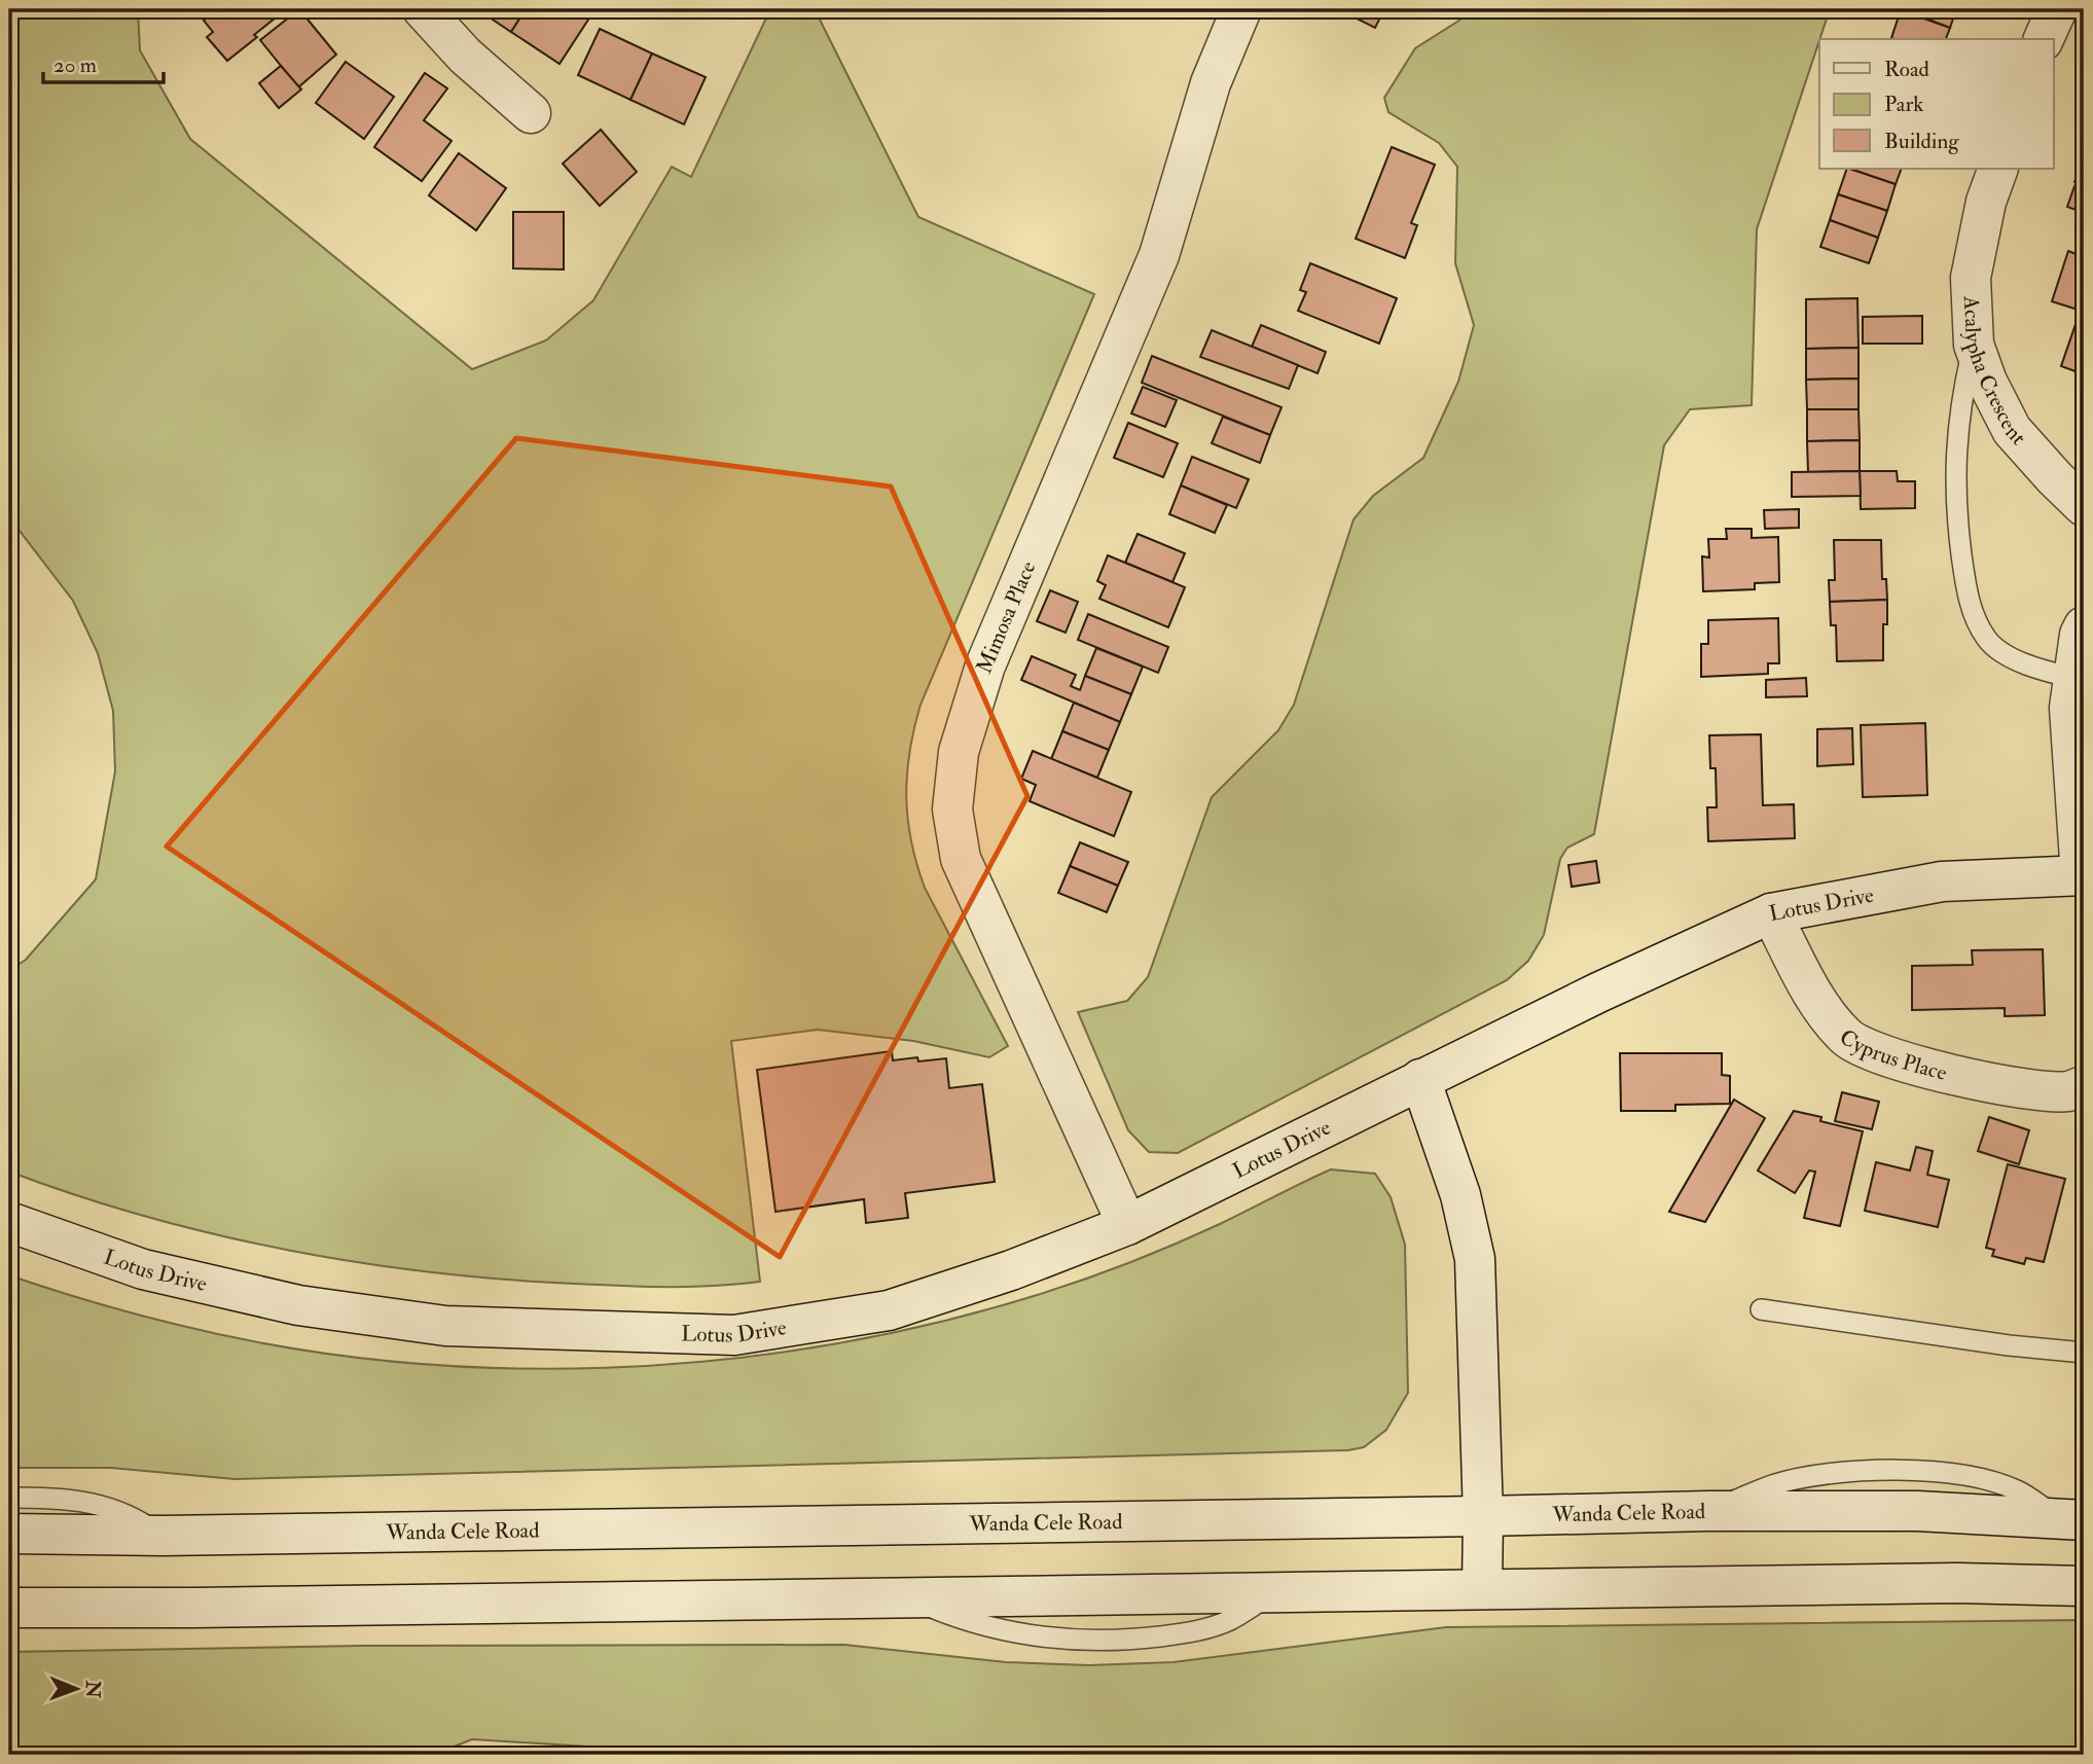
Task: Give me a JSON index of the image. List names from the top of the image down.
{
  "streets": {
    "street": [
      "Acalypha Crescent",
      "Mimosa Place",
      "Lotus Drive",
      "Cyprus Place",
      "Wanda Cele Road"
    ]
  },
  "crossings": [
    ["Mimosa Place", "Lotus Drive"],
    ["Lotus Drive", "Cyprus Place"]
  ],
  "legend": ["Road", "Park", "Building"],
  "scale_bar": "20 m",
  "north": "right"
}
